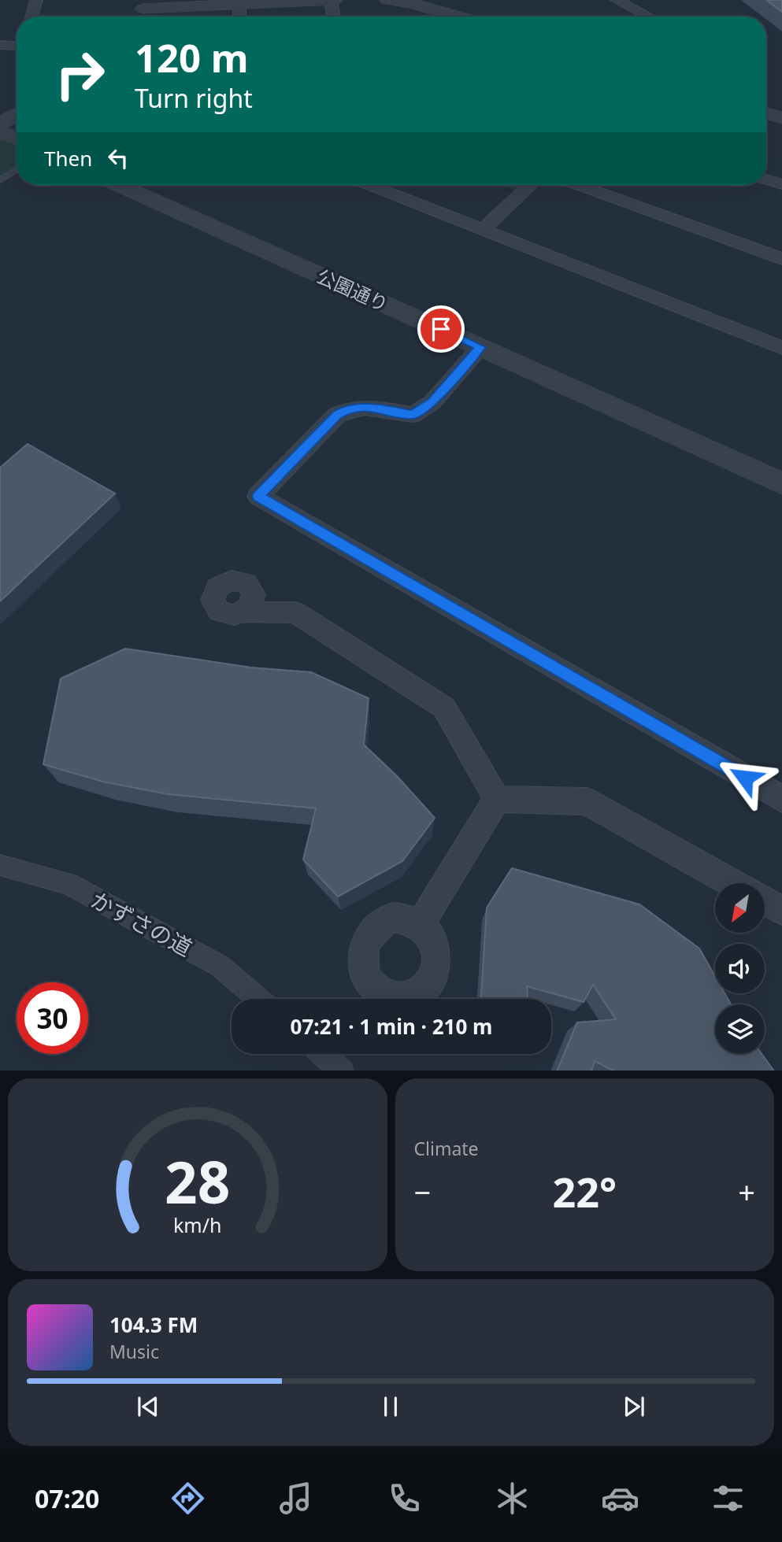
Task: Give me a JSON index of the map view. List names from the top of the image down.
{
  "streets": {
    "street": ["公園通り", "かずさの道"]
  },
  "north": "bottom left",
  "page": {
    "turn": ["120 m", "Turn right"],
    "then": "Then",
    "limit": "30",
    "trip": "07:21 · 1 min · 210 m",
    "tile": "Climate",
    "heat": ["−", "22°", "+"],
    "song": ["104.3 FM", "Music"],
    "tabs": "07:20",
    "gauge": ["28", "km/h"]
  }
}
